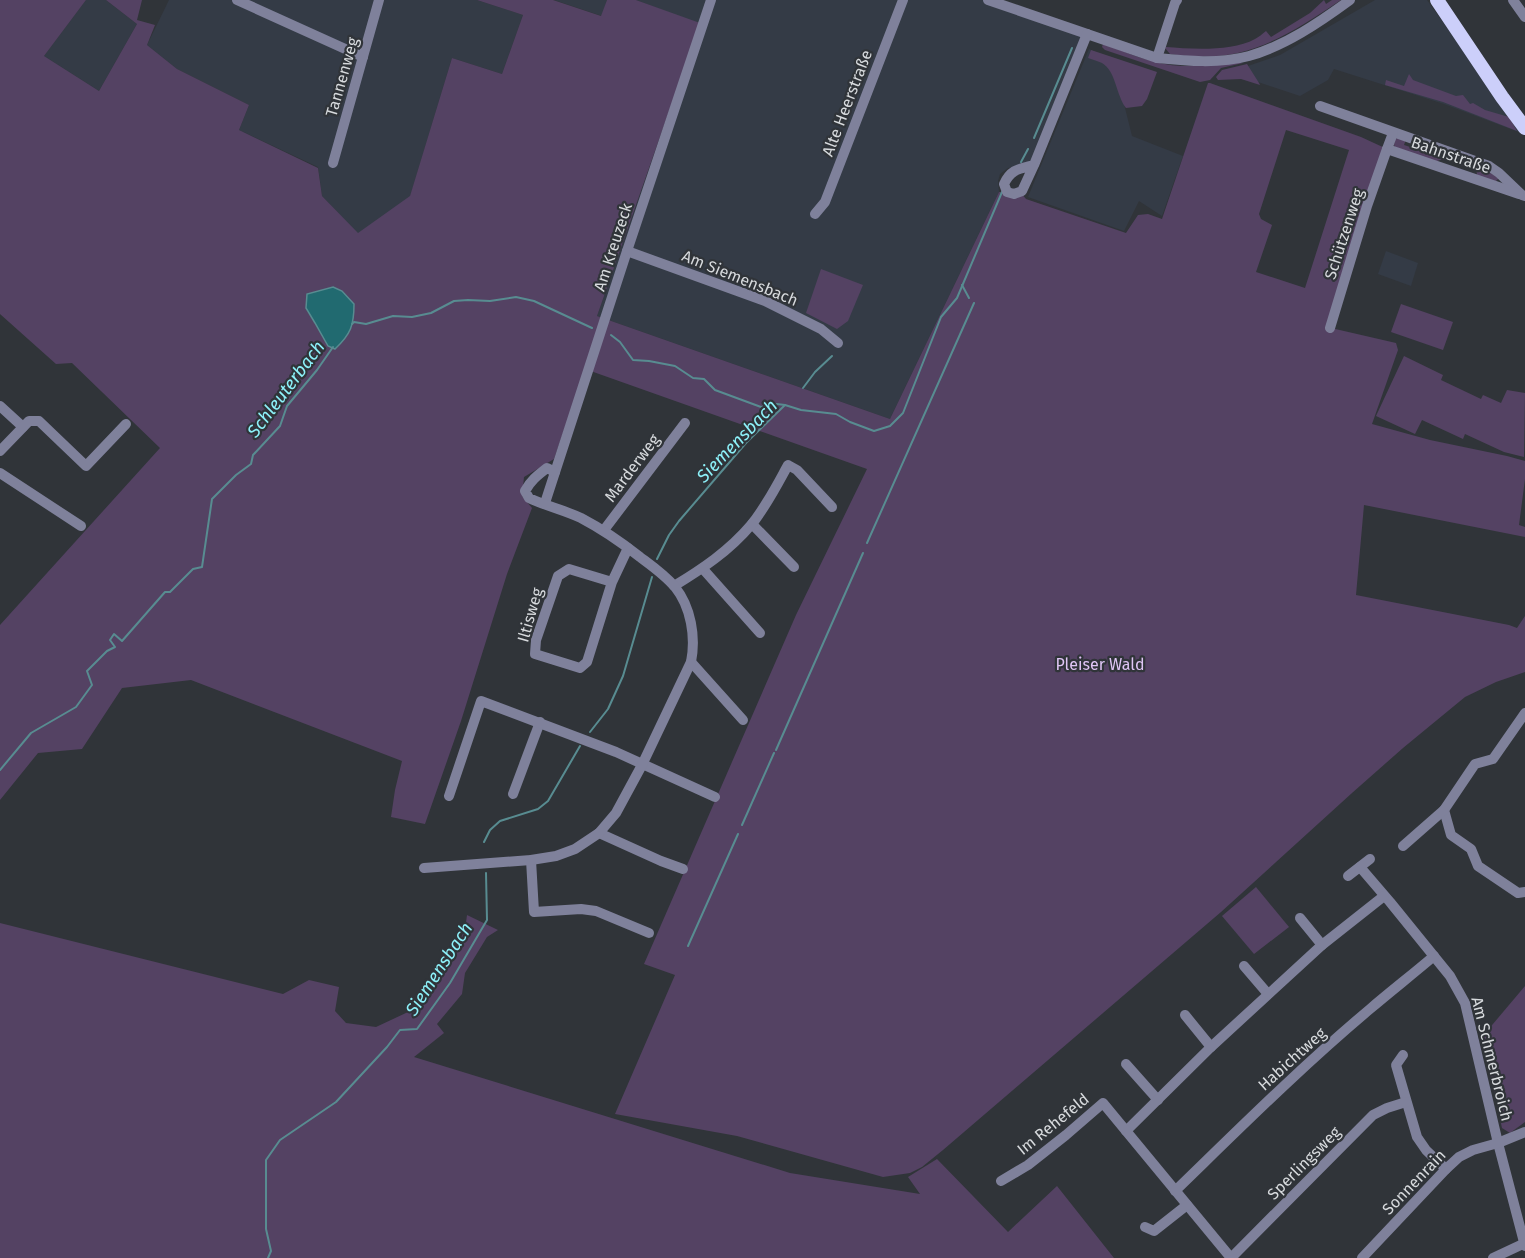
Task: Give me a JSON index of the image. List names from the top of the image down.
{
  "streets": {
    "street": [
      "Tannenweg",
      "Alte Heerstraße",
      "Bahnstraße",
      "Schützenweg",
      "Am Kreuzeck",
      "Am Siemensbach",
      "Marderweg",
      "Iltisweg",
      "Habichtweg",
      "Am Schmerbroich",
      "Im Rehefeld",
      "Sperlingsweg",
      "Sonnenrain"
    ]
  },
  "crossings": [
    ["Bahnstraße", "Schützenweg"],
    ["Am Kreuzeck", "Am Siemensbach"],
    ["Habichtweg", "Am Schmerbroich"],
    ["Habichtweg", "Im Rehefeld"],
    ["Am Schmerbroich", "Sonnenrain"],
    ["Im Rehefeld", "Sperlingsweg"]
  ],
  "water": ["Schleuterbach", "Siemensbach"],
  "parks": ["Pleiser Wald"]
}
